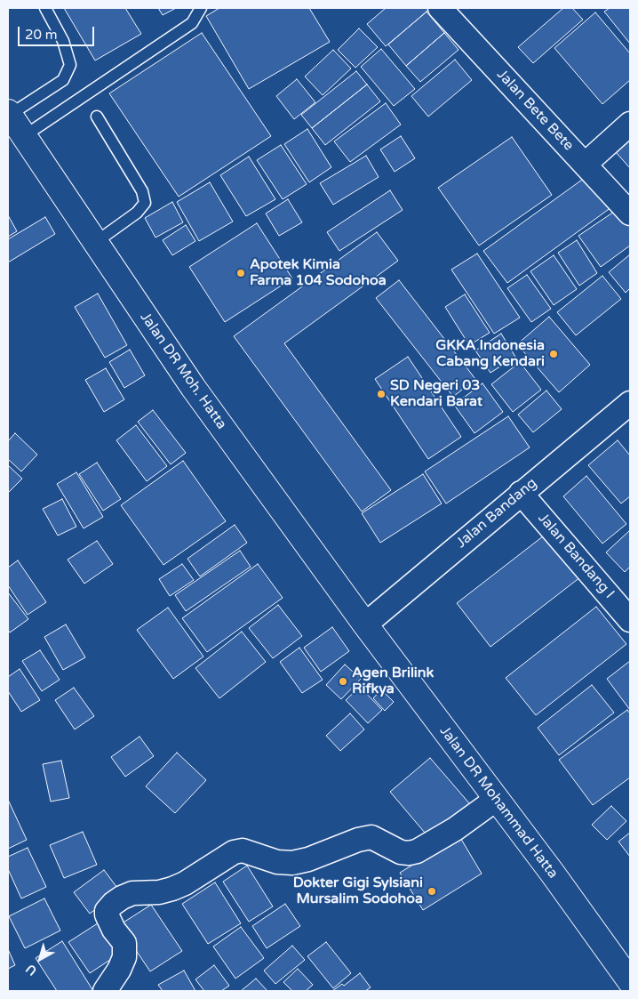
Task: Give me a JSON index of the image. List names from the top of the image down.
{
  "streets": {
    "highway": ["Jalan DR Moh. Hatta", "Jalan DR Mohammad Hatta"],
    "street": ["Jalan Bete Bete", "Jalan Bandang", "Jalan Bandang I"]
  },
  "crossings": [
    ["Jalan DR Moh. Hatta", "Jalan Bandang"],
    ["Jalan DR Moh. Hatta", "Jalan DR Mohammad Hatta"],
    ["Jalan Bandang", "Jalan Bandang I"],
    ["Jalan Bandang", "Jalan DR Mohammad Hatta"]
  ],
  "places": [
    "Apotek Kimia Farma 104 Sodohoa",
    "GKKA Indonesia Cabang Kendari",
    "SD Negeri 03 Kendari Barat",
    "Agen Brilink Rifkya",
    "Dokter Gigi Sylsiani Mursalim Sodohoa"
  ],
  "scale_bar": "20 m",
  "north": "bottom left"
}
